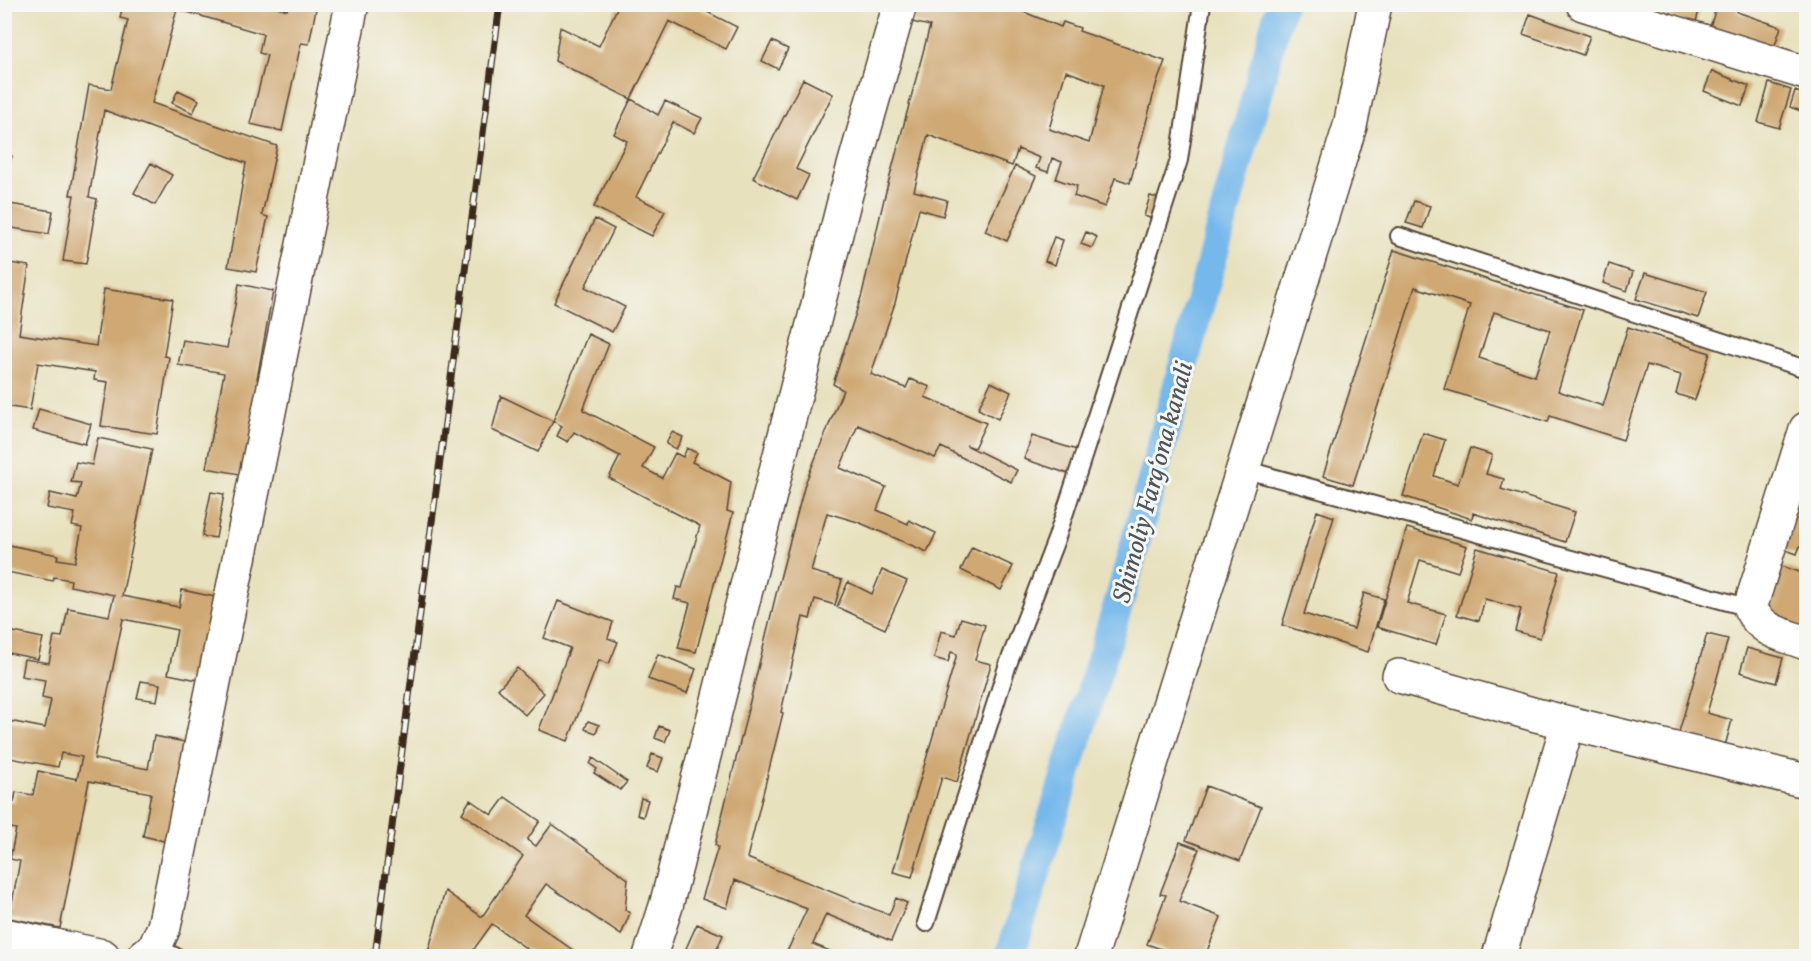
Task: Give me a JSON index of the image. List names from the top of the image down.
{
  "water": ["Shimoliy Fargʻona kanali"]
}
